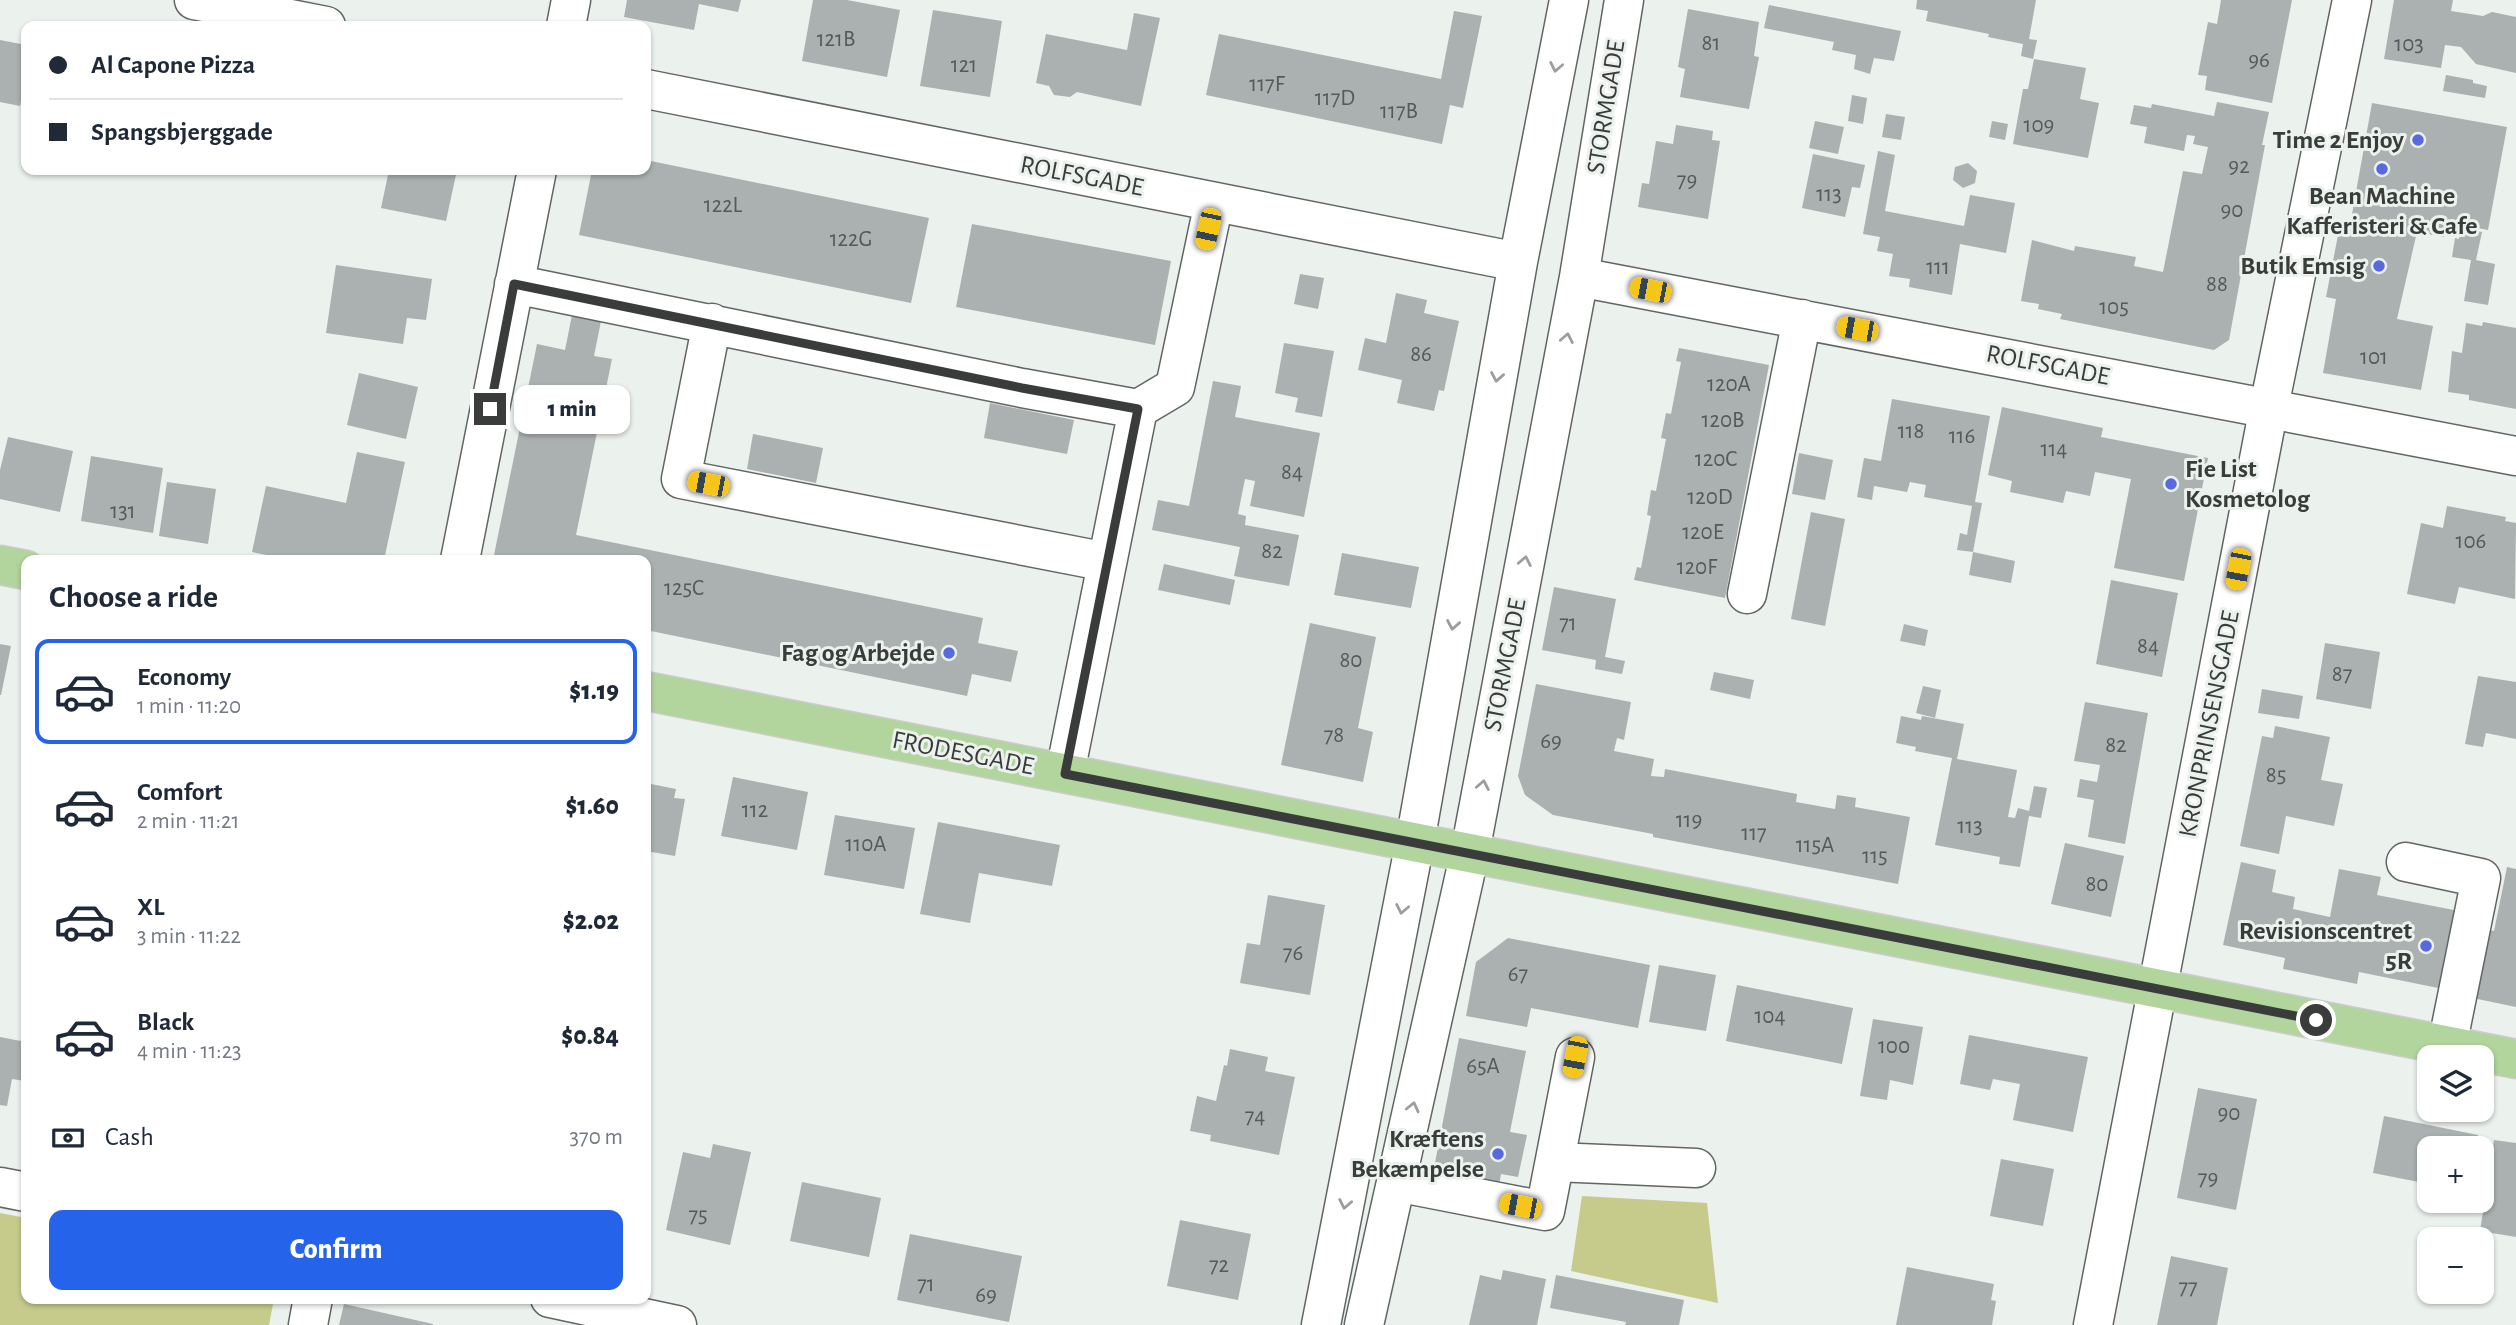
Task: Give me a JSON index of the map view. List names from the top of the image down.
{
  "streets": {
    "main road": ["FRODESGADE"],
    "street": ["STORMGADE", "ROLFSGADE", "KRONPRINSENSGADE"]
  },
  "crossings": [
    ["STORMGADE", "ROLFSGADE"],
    ["STORMGADE", "FRODESGADE"],
    ["ROLFSGADE", "KRONPRINSENSGADE"],
    ["KRONPRINSENSGADE", "FRODESGADE"]
  ],
  "places": [
    "Time 2 Enjoy",
    "Bean Machine Kafferisteri & Cafe",
    "Butik Emsig",
    "Fie List Kosmetolog",
    "Fag og Arbejde",
    "Revisionscentret 5R",
    "Kræftens Bekæmpelse"
  ],
  "house_numbers": [
    "121B",
    "81",
    "103",
    "96",
    "121",
    "117F",
    "117D",
    "117B",
    "109",
    "92",
    "79",
    "113",
    "122L",
    "90",
    "122G",
    "111",
    "88",
    "105",
    "86",
    "101",
    "120A",
    "120B",
    "118",
    "116",
    "114",
    "120C",
    "84",
    "120D",
    "131",
    "120E",
    "106",
    "82",
    "120F",
    "125C",
    "71",
    "84",
    "80",
    "87",
    "78",
    "69",
    "82",
    "85",
    "112",
    "119",
    "113",
    "117",
    "110A",
    "115A",
    "115",
    "80",
    "76",
    "67",
    "104",
    "100",
    "65A",
    "90",
    "74",
    "79",
    "75",
    "72",
    "71",
    "77",
    "69"
  ],
  "page": {
    "banner": ["Al Capone Pizza", "Spangsbjerggade"],
    "bubble": "1 min",
    "heading": "Choose a ride",
    "list": [
      {
        "name": "Economy",
        "note": "1 min · 11:20",
        "value": "$1.19"
      },
      {
        "name": "Comfort",
        "note": "2 min · 11:21",
        "value": "$1.60"
      },
      {
        "name": "XL",
        "note": "3 min · 11:22",
        "value": "$2.02"
      },
      {
        "name": "Black",
        "note": "4 min · 11:23",
        "value": "$0.84"
      }
    ],
    "map_buttons": ["+", "−"],
    "pay": ["Cash", "370 m"],
    "buttons": "Confirm"
  }
}
